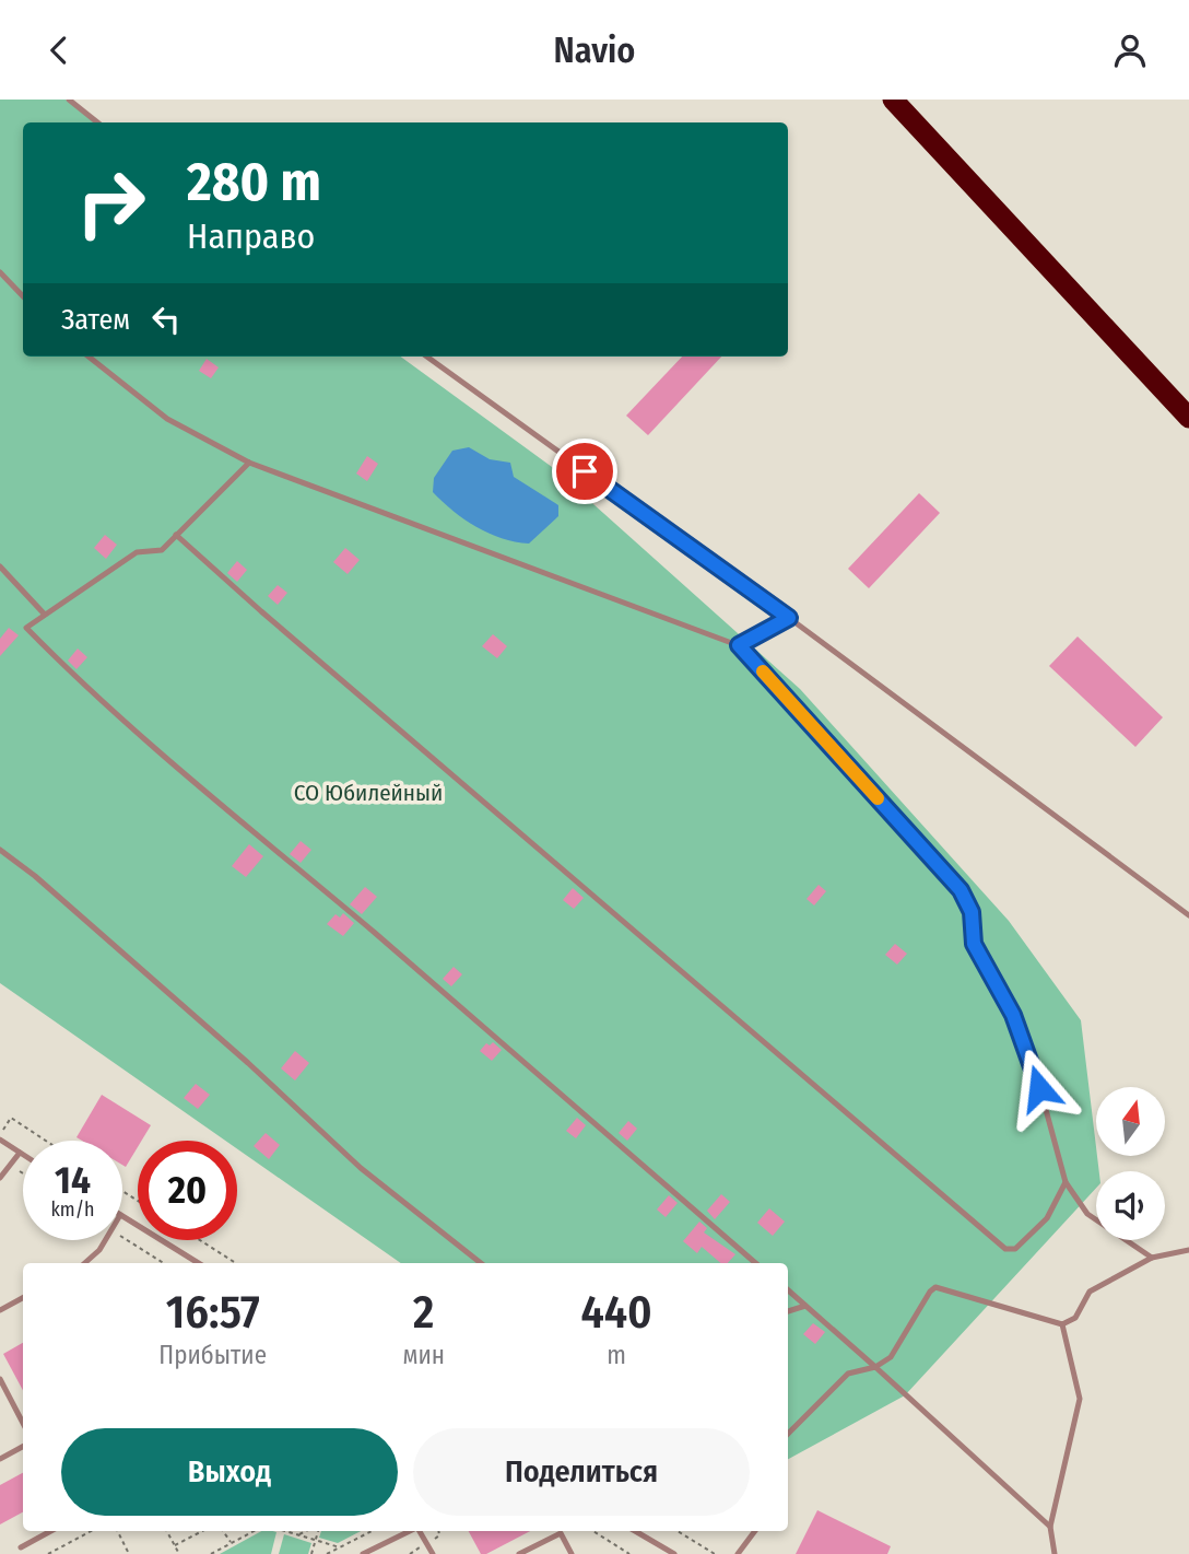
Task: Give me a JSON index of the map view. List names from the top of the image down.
{
  "parks": ["СО Юбилейный"],
  "north": "top",
  "page": {
    "header": "Navio",
    "turn": ["280 m", "Направо"],
    "then": "Затем",
    "speed": "14 km/h",
    "limit": "20",
    "eta": [
      "16:57",
      "Прибытие",
      "2",
      "мин",
      "440",
      "m"
    ],
    "buttons": ["Выход", "Поделиться"]
  }
}
